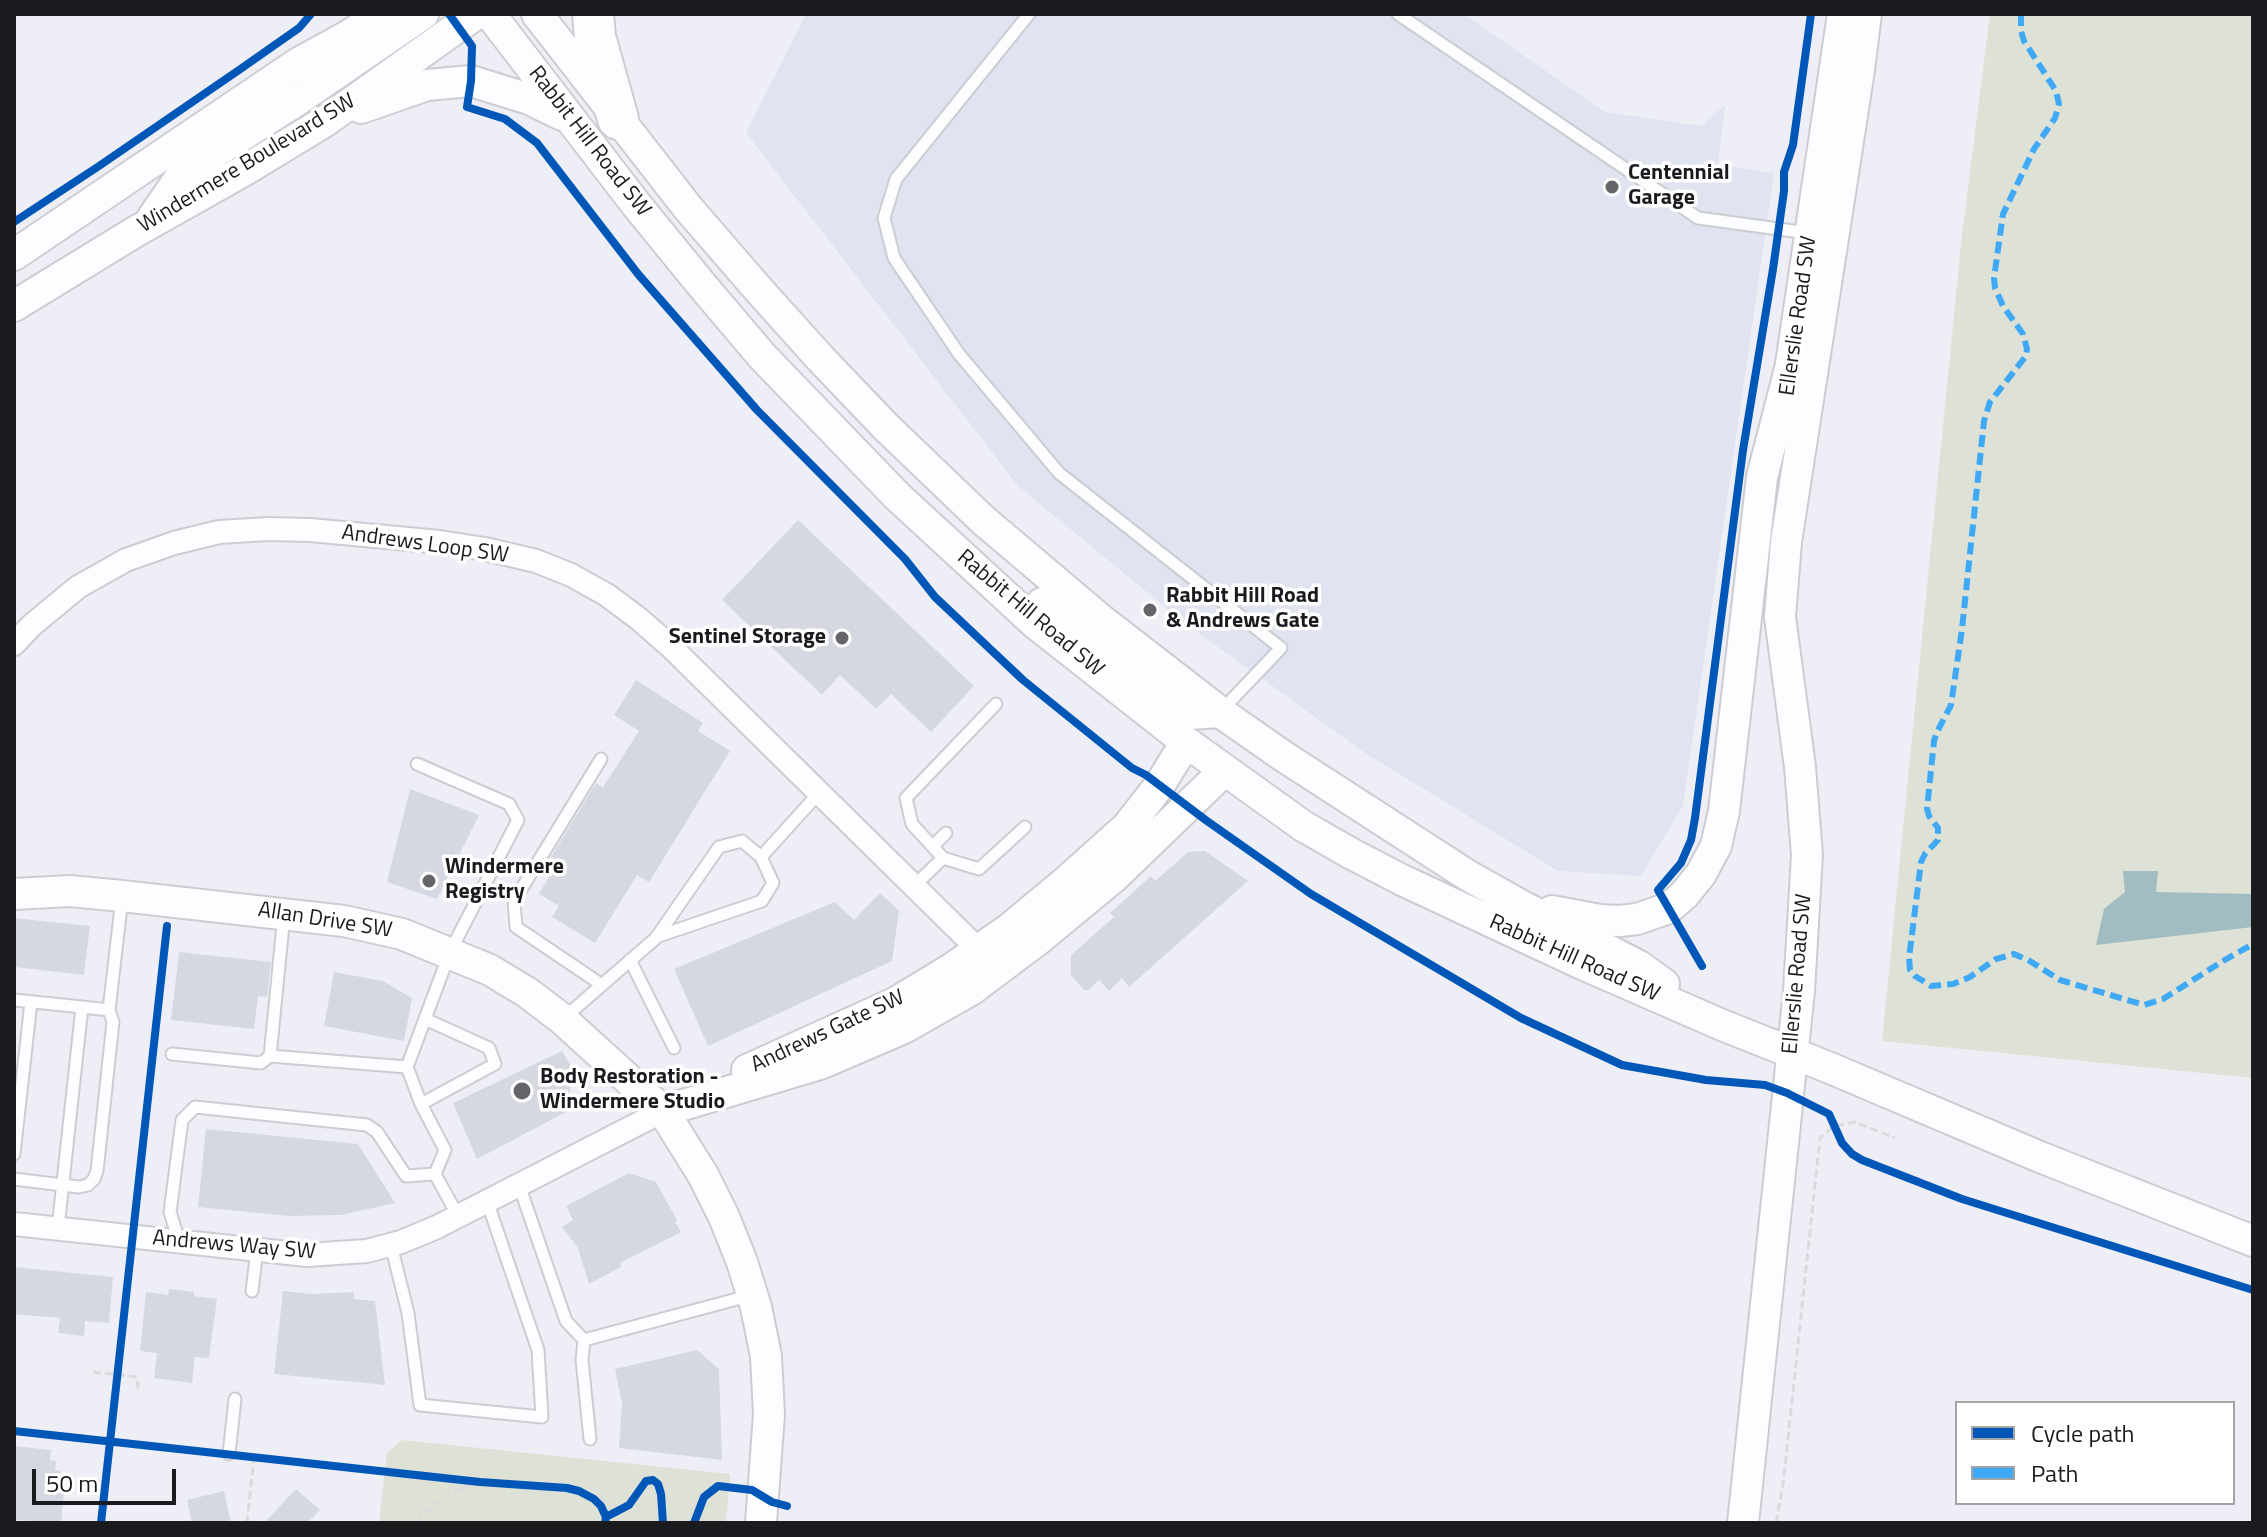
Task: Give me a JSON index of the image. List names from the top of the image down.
{
  "streets": {
    "main road": [
      "Rabbit Hill Road SW",
      "Windermere Boulevard SW",
      "Ellerslie Road SW",
      "Allan Drive SW",
      "Andrews Gate SW"
    ],
    "street": ["Andrews Loop SW", "Andrews Way SW"]
  },
  "crossings": [
    ["Rabbit Hill Road SW", "Ellerslie Road SW"],
    ["Rabbit Hill Road SW", "Andrews Gate SW"],
    ["Andrews Loop SW", "Andrews Gate SW"],
    ["Allan Drive SW", "Andrews Gate SW"],
    ["Allan Drive SW", "Andrews Way SW"],
    ["Andrews Gate SW", "Andrews Way SW"]
  ],
  "places": [
    "Centennial Garage",
    "Rabbit Hill Road & Andrews Gate",
    "Sentinel Storage",
    "Windermere Registry",
    "Body Restoration - Windermere Studio"
  ],
  "legend": ["Cycle path", "Path"],
  "scale_bar": "50 m"
}
